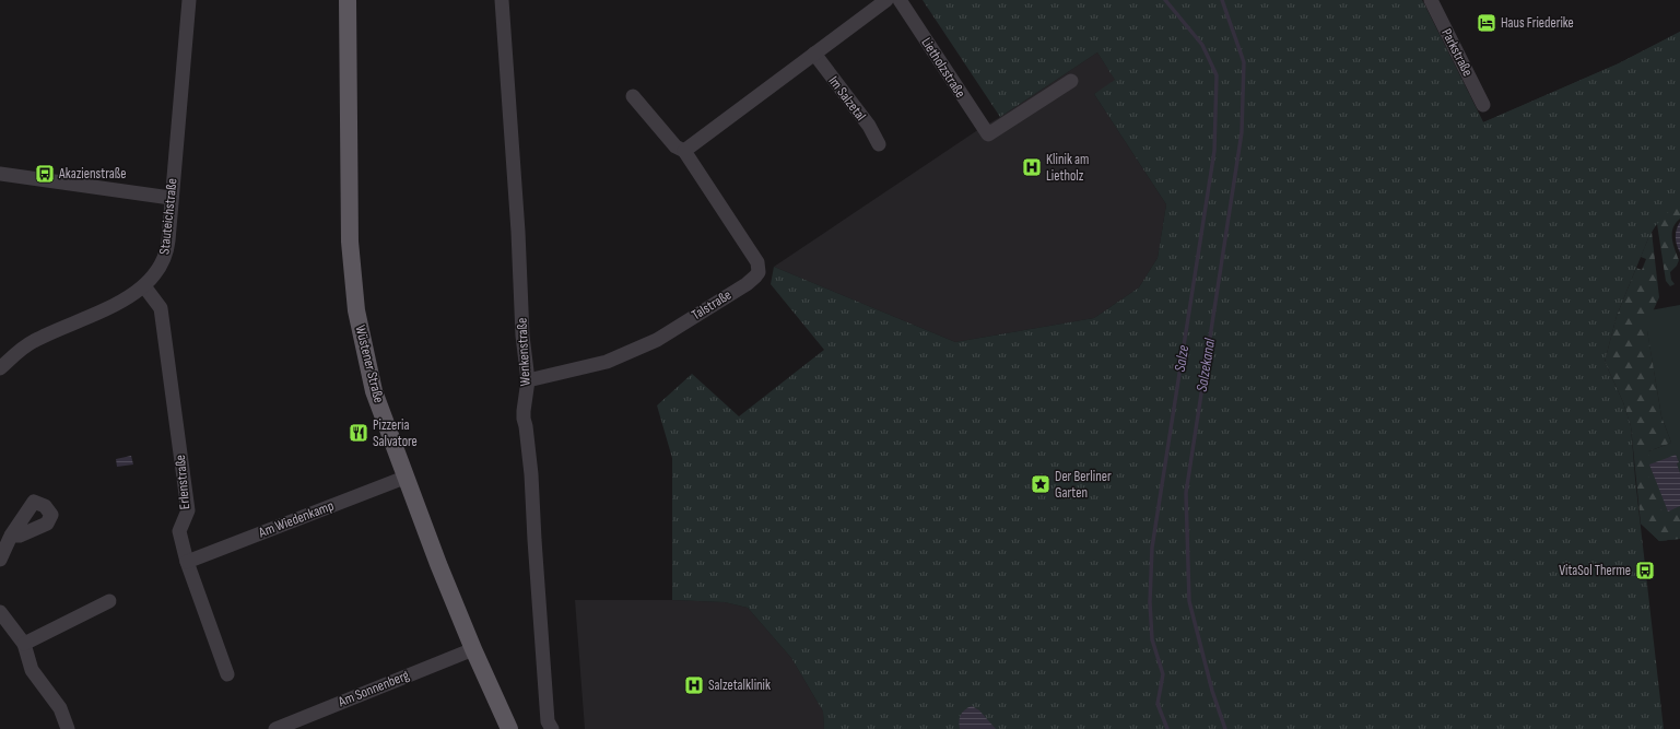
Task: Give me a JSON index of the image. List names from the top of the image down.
{
  "streets": {
    "main road": ["Wüstener Straße"],
    "street": [
      "Parkstraße",
      "Lietholzstraße",
      "Im Salzetal",
      "Stauteichstraße",
      "Talstraße",
      "Wenkenstraße",
      "Erlenstraße",
      "Am Wiedenkamp",
      "Am Sonnenberg"
    ]
  },
  "crossings": [
    ["Stauteichstraße", "Erlenstraße"],
    ["Talstraße", "Wenkenstraße"],
    ["Wüstener Straße", "Am Wiedenkamp"],
    ["Wüstener Straße", "Am Sonnenberg"],
    ["Erlenstraße", "Am Wiedenkamp"]
  ],
  "water": ["Salze", "Salzekanal"],
  "places": {
    "hotel": ["Haus Friederike"],
    "hospital": ["Klinik am Lietholz", "Salzetalklinik"],
    "bus stop": ["Akazienstraße", "VitaSol Therme"],
    "restaurant": ["Pizzeria Salvatore"],
    "place": ["Der Berliner Garten"]
  }
}
